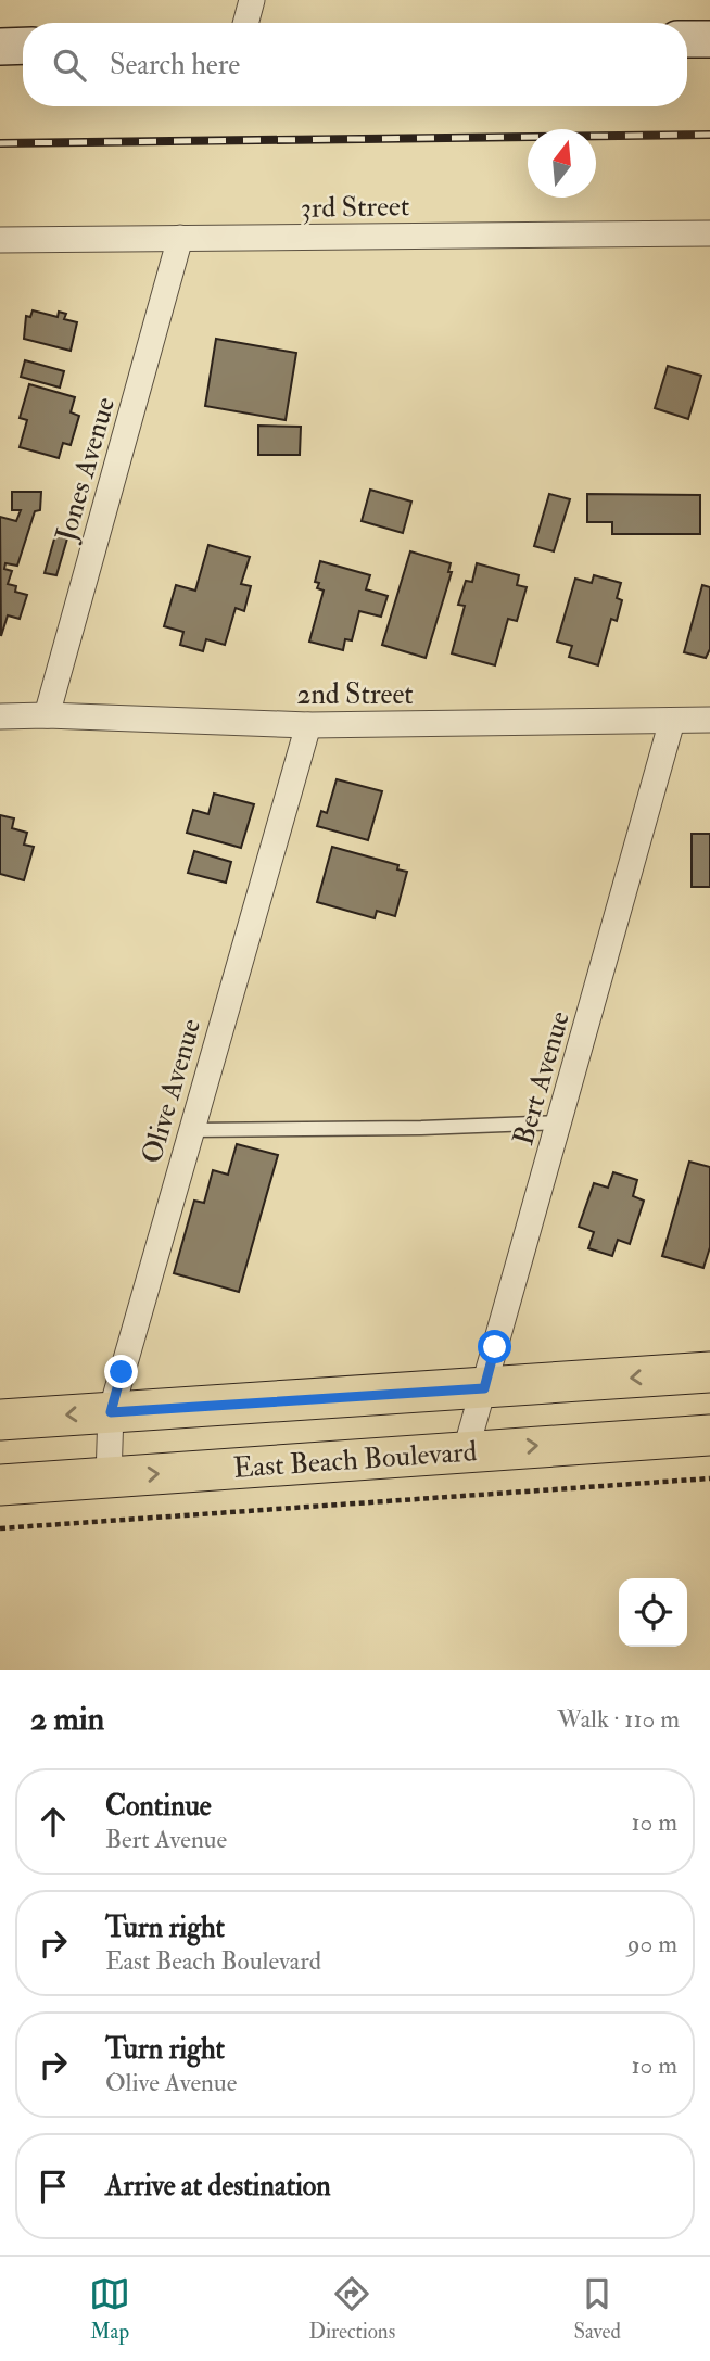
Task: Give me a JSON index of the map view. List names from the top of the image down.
{
  "streets": {
    "main road": ["East Beach Boulevard"],
    "street": [
      "3rd Street",
      "Jones Avenue",
      "2nd Street",
      "Bert Avenue",
      "Olive Avenue"
    ]
  },
  "crossings": [
    ["3rd Street", "Jones Avenue"],
    ["Jones Avenue", "2nd Street"],
    ["2nd Street", "Bert Avenue"],
    ["2nd Street", "Olive Avenue"],
    ["Bert Avenue", "East Beach Boulevard"],
    ["Olive Avenue", "East Beach Boulevard"]
  ],
  "north": "top",
  "page": {
    "search": "Search here",
    "heading": ["2 min", "Walk · 110 m"],
    "list": [
      ["Continue", "Bert Avenue", "10 m"],
      ["Turn right", "East Beach Boulevard", "90 m"],
      ["Turn right", "Olive Avenue", "10 m"],
      "Arrive at destination"
    ],
    "nav": ["Map", "Directions", "Saved"]
  }
}
